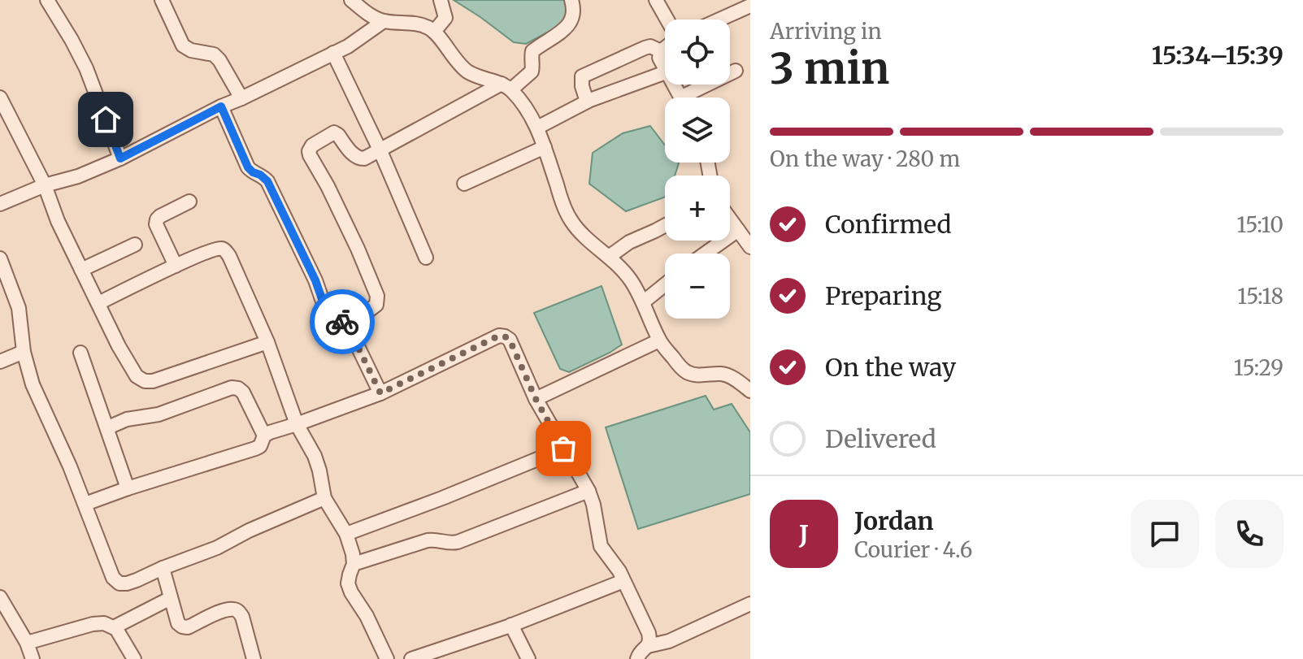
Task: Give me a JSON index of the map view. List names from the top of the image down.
{
  "page": {
    "heading": ["3 min", "Arriving in", "15:34–15:39"],
    "panel": ["Jordan", "Courier · 4.6"],
    "map_buttons": ["+", "−"],
    "bar": "On the way · 280 m",
    "list": [
      ["Confirmed", "15:10"],
      ["Preparing", "15:18"],
      ["On the way", "15:29"],
      "Delivered"
    ],
    "round": "J"
  }
}
